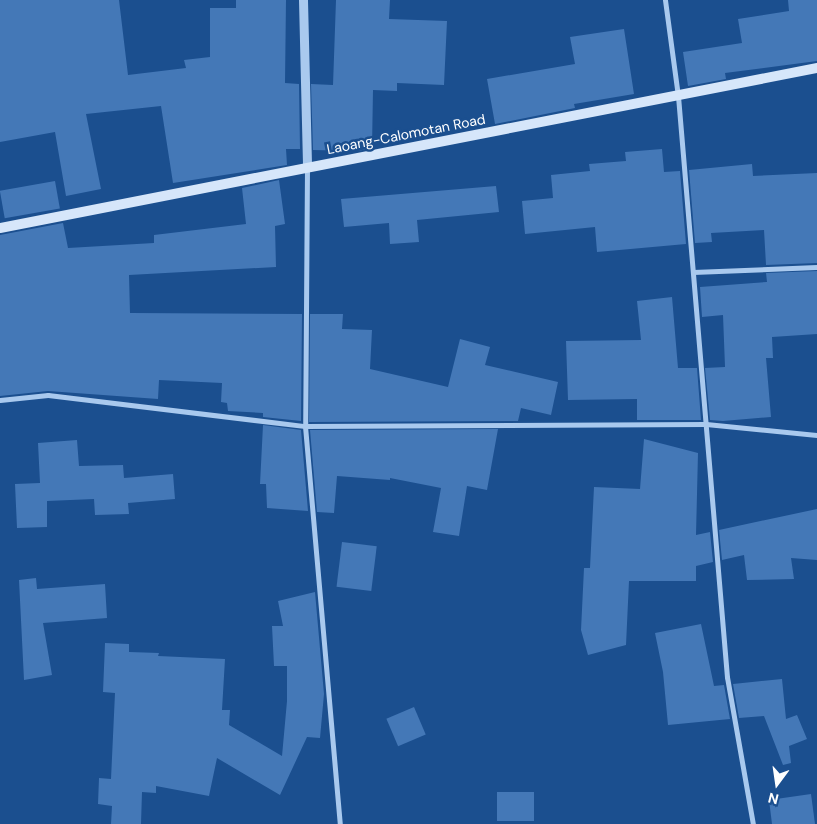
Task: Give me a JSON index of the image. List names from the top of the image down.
{
  "streets": {
    "main road": ["Laoang-Calomotan Road"]
  },
  "north": "bottom"
}
